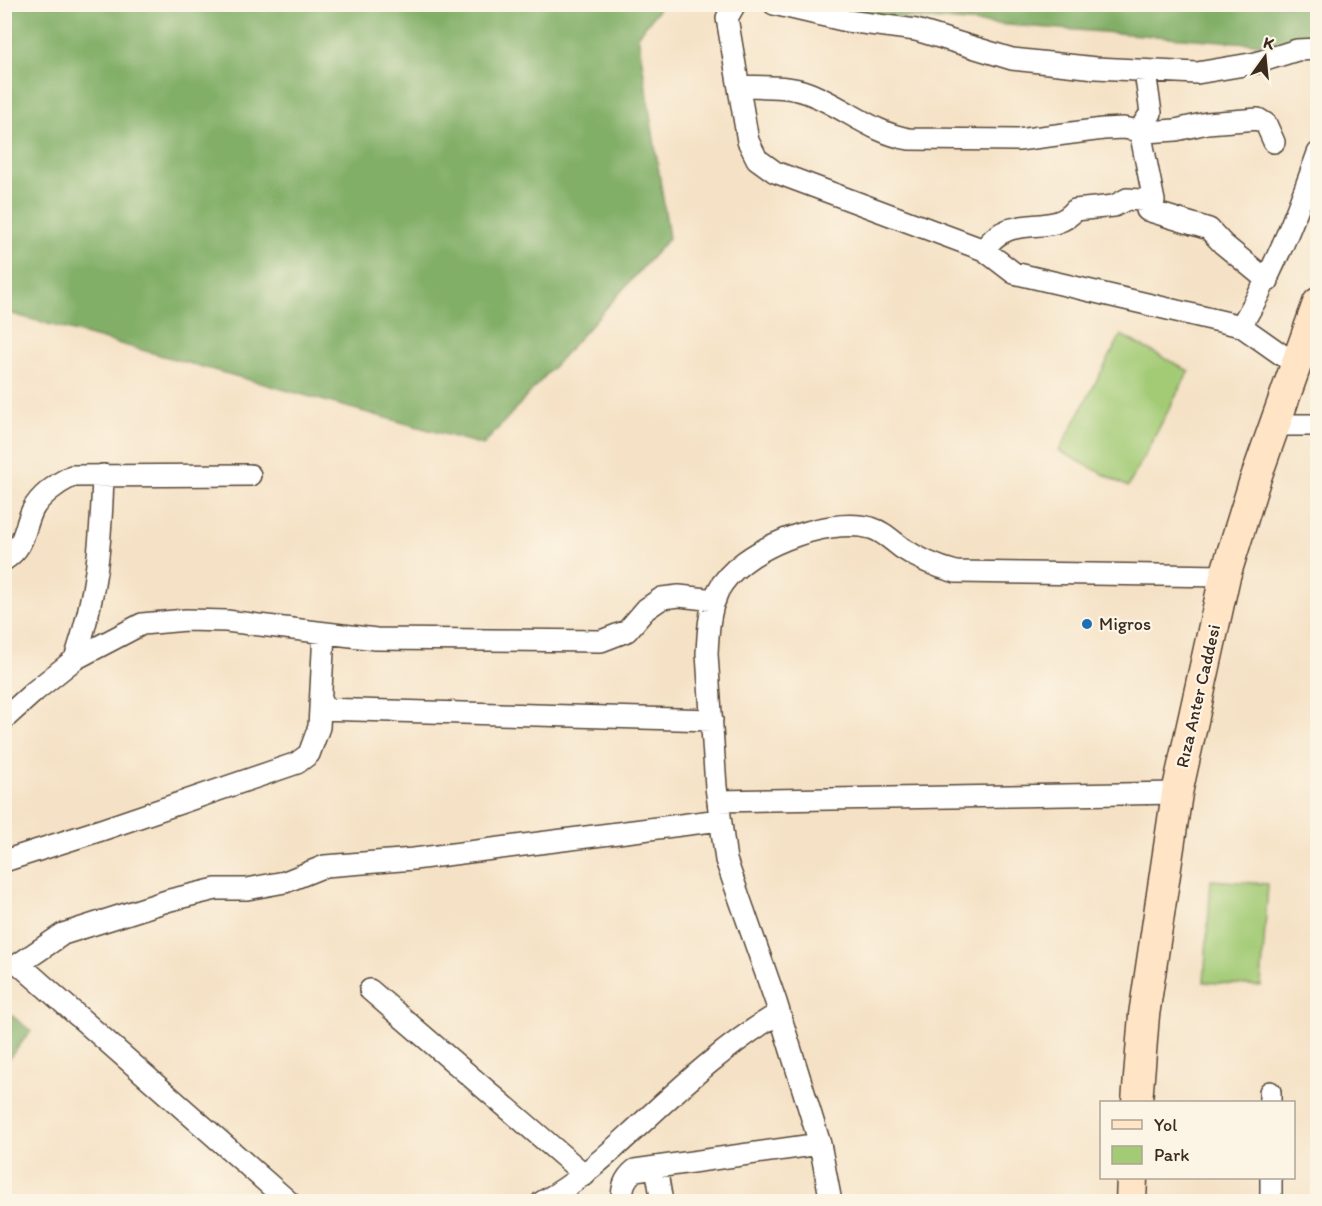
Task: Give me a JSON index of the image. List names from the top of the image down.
{
  "streets": {
    "main road": ["Rıza Anter Caddesi"]
  },
  "places": ["Migros"],
  "legend": ["Yol", "Park"],
  "north": "top"
}
